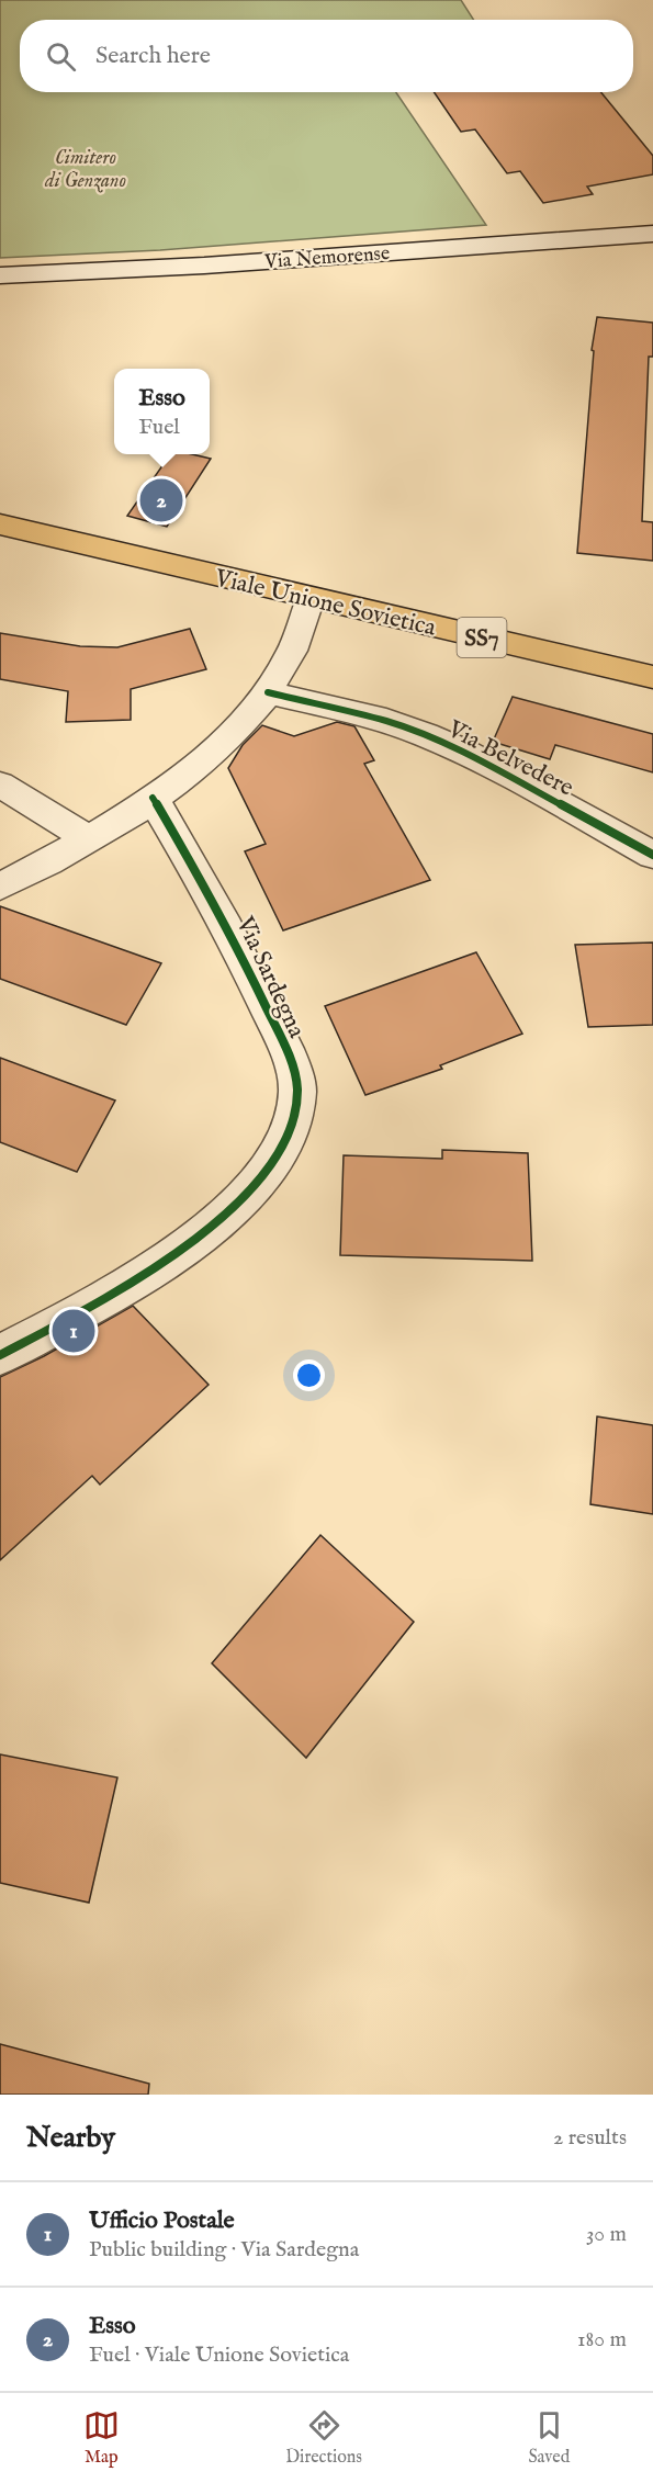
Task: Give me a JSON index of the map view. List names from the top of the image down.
{
  "streets": {
    "main road": ["Viale Unione Sovietica", "SS7"],
    "street": ["Via Nemorense", "Via Belvedere", "Via Sardegna"]
  },
  "parks": ["Cimitero di Genzano"],
  "page": {
    "search": "Search here",
    "popup": ["Esso", "Fuel"],
    "pins": ["2", "1"],
    "heading": ["Nearby", "2 results"],
    "list": [
      {
        "mark": "1",
        "name": "Ufficio Postale",
        "note": "Public building · Via Sardegna",
        "value": "30 m"
      },
      {
        "mark": "2",
        "name": "Esso",
        "note": "Fuel · Viale Unione Sovietica",
        "value": "180 m"
      }
    ],
    "nav": ["Map", "Directions", "Saved"]
  }
}
